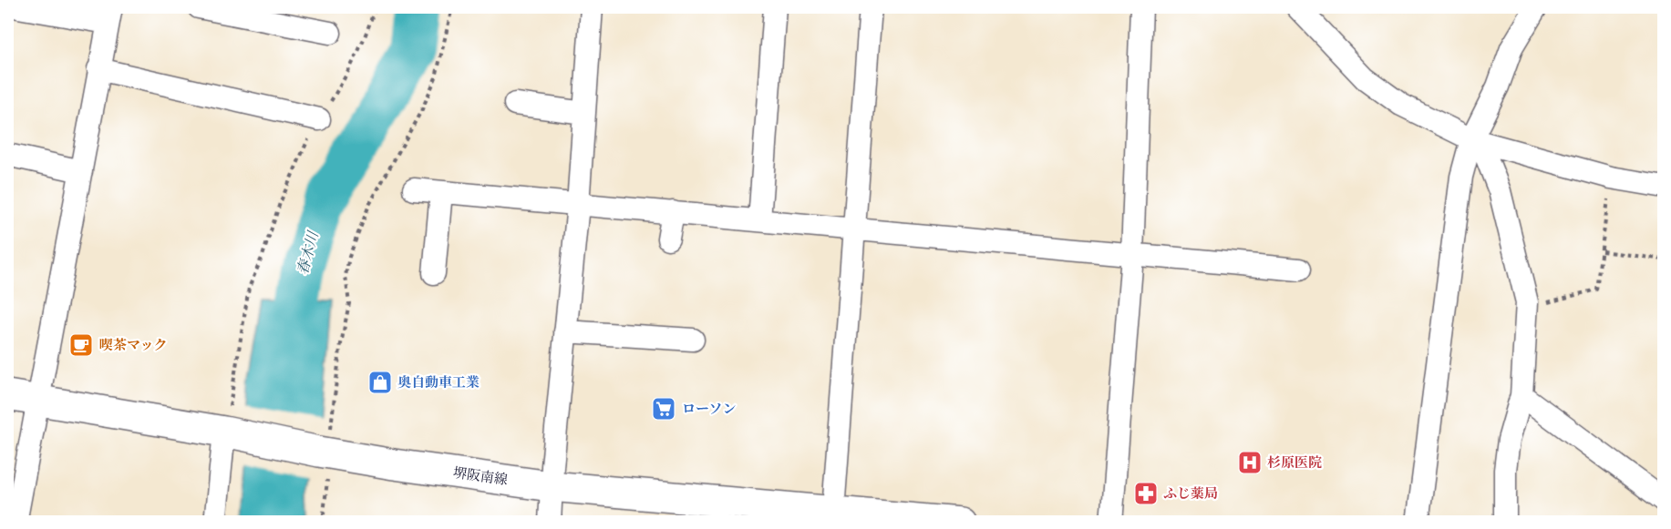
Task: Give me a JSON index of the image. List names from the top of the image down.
{
  "streets": {
    "main road": ["堺阪南線"]
  },
  "water": ["春木川"],
  "places": {
    "cafe": ["喫茶マック"],
    "shop": ["奥自動車工業"],
    "supermarket": ["ローソン"],
    "hospital": ["杉原医院"],
    "pharmacy": ["ふじ薬局"]
  }
}
